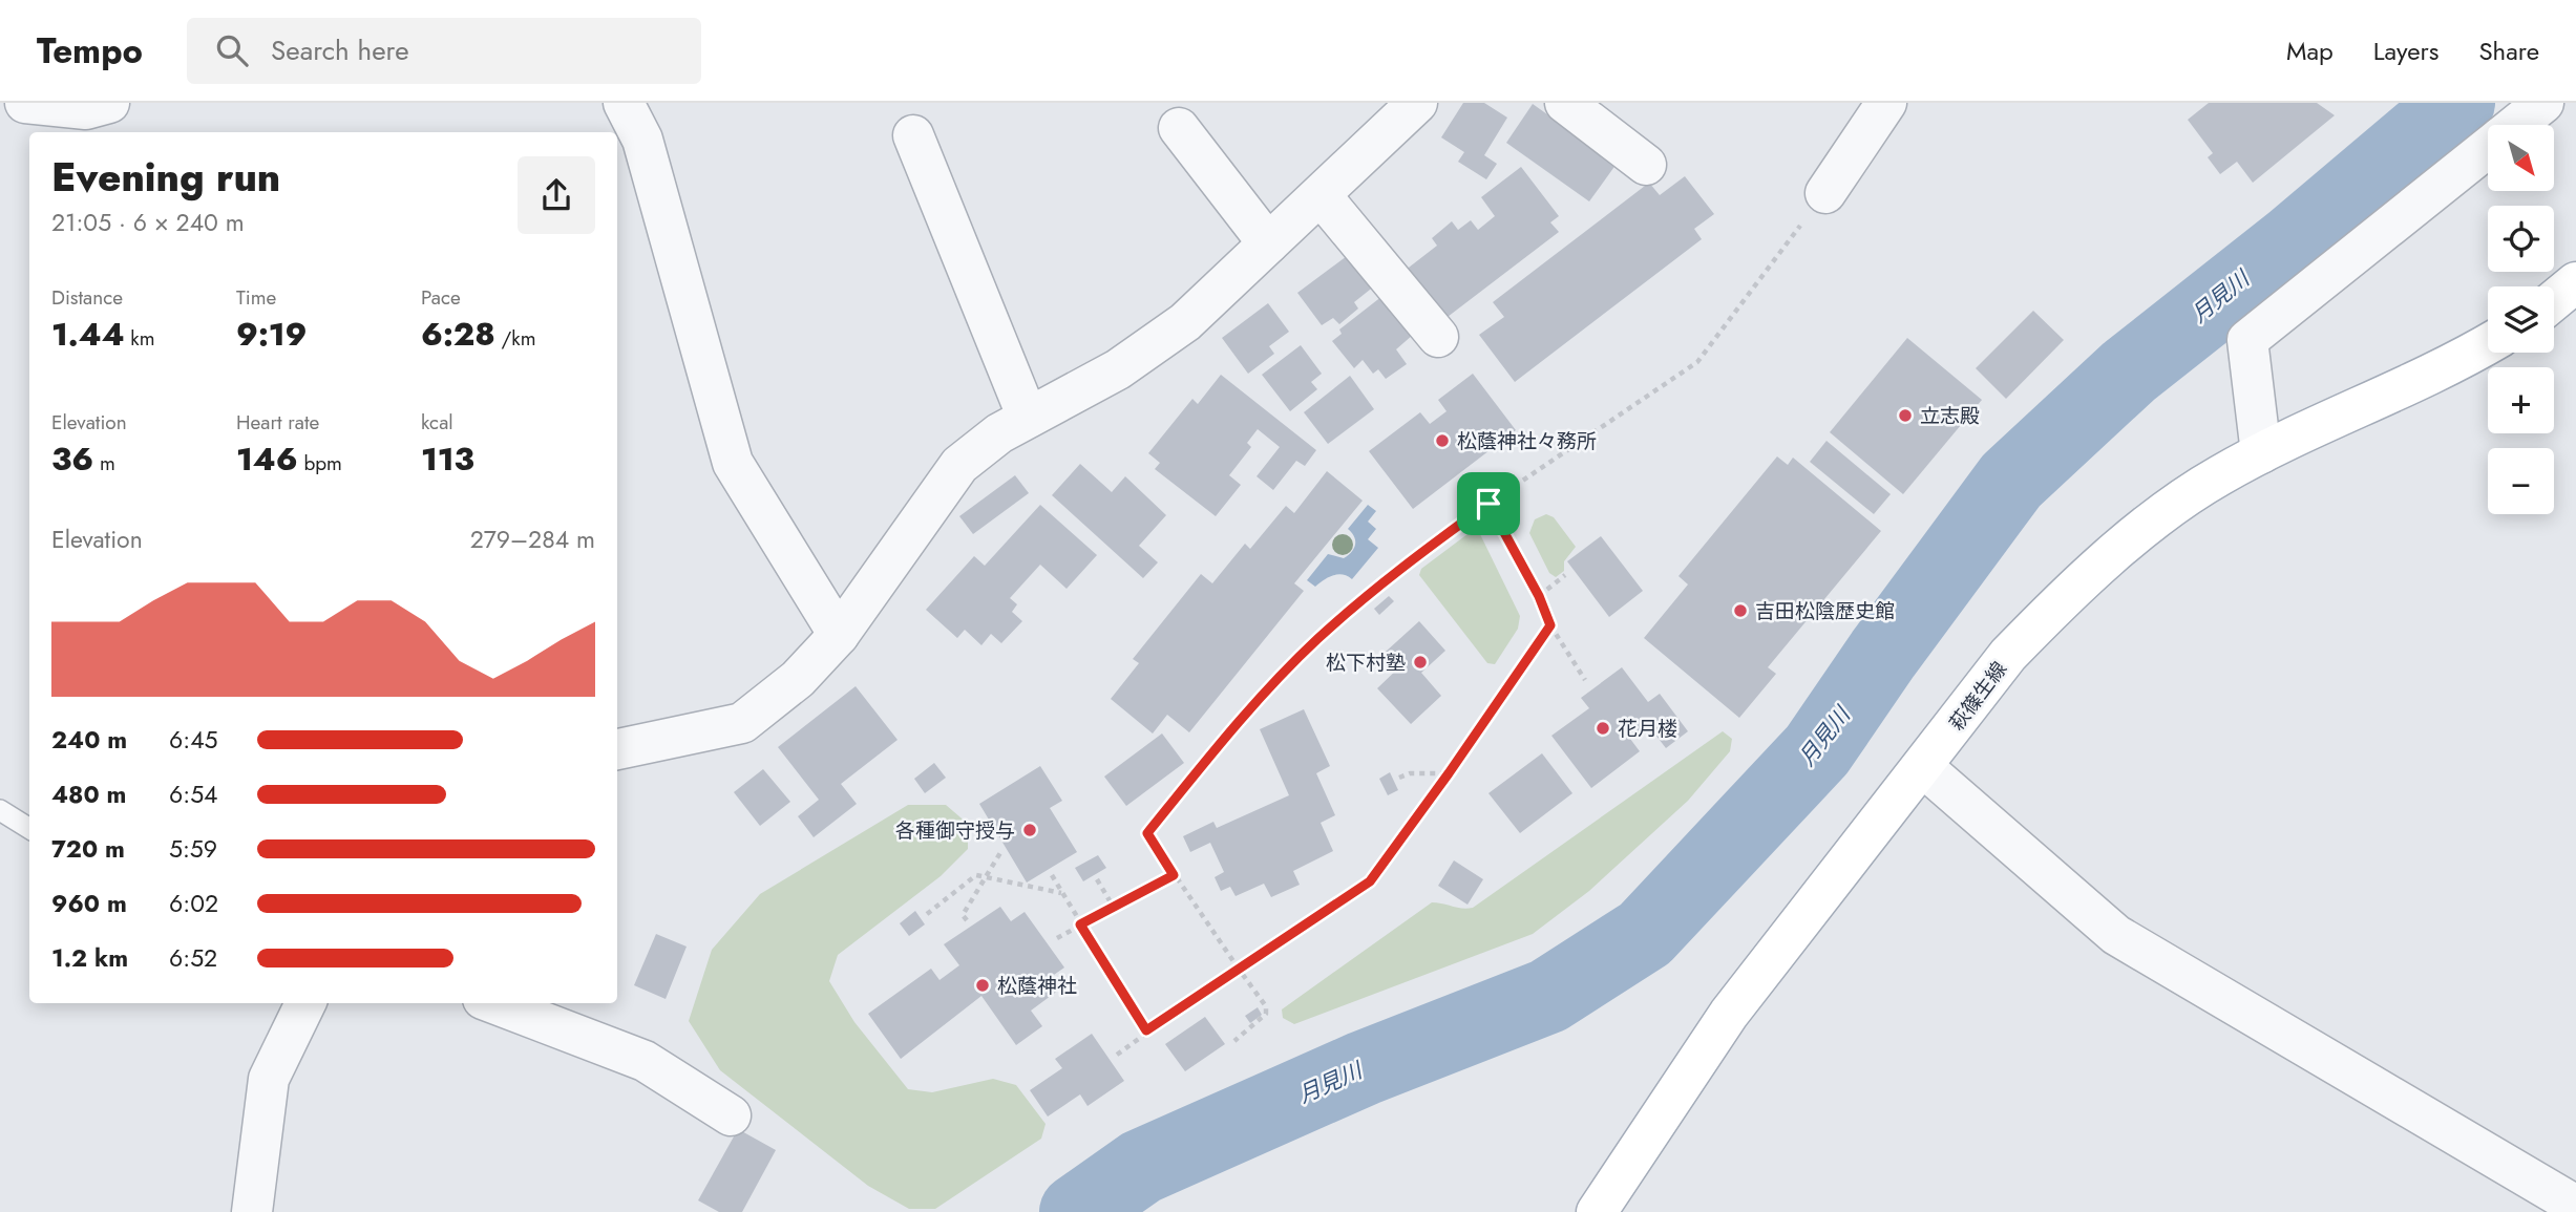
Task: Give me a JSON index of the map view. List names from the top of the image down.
{
  "streets": {
    "main road": ["萩篠生線"]
  },
  "water": ["月見川"],
  "places": [
    "立志殿",
    "松蔭神社々務所",
    "吉田松陰歴史館",
    "松下村塾",
    "花月楼",
    "各種御守授与",
    "松蔭神社"
  ],
  "north": "bottom right",
  "page": {
    "header": "Tempo",
    "search": "Search here",
    "nav": ["Map", "Layers", "Share"],
    "map_buttons": ["+", "−"],
    "heading": ["Evening run", "21:05 · 6 × 240 m"],
    "stats": [
      ["Distance", "1.44 km"],
      ["Time", "9:19"],
      ["Pace", "6:28 /km"],
      ["Elevation", "36 m"],
      ["Heart rate", "146 bpm"],
      ["kcal", "113"]
    ],
    "chart": ["Elevation", "279–284 m"],
    "list": [
      {
        "name": "240 m",
        "note": "6:45"
      },
      {
        "name": "480 m",
        "note": "6:54"
      },
      {
        "name": "720 m",
        "note": "5:59"
      },
      {
        "name": "960 m",
        "note": "6:02"
      },
      {
        "name": "1.2 km",
        "note": "6:52"
      }
    ]
  }
}
